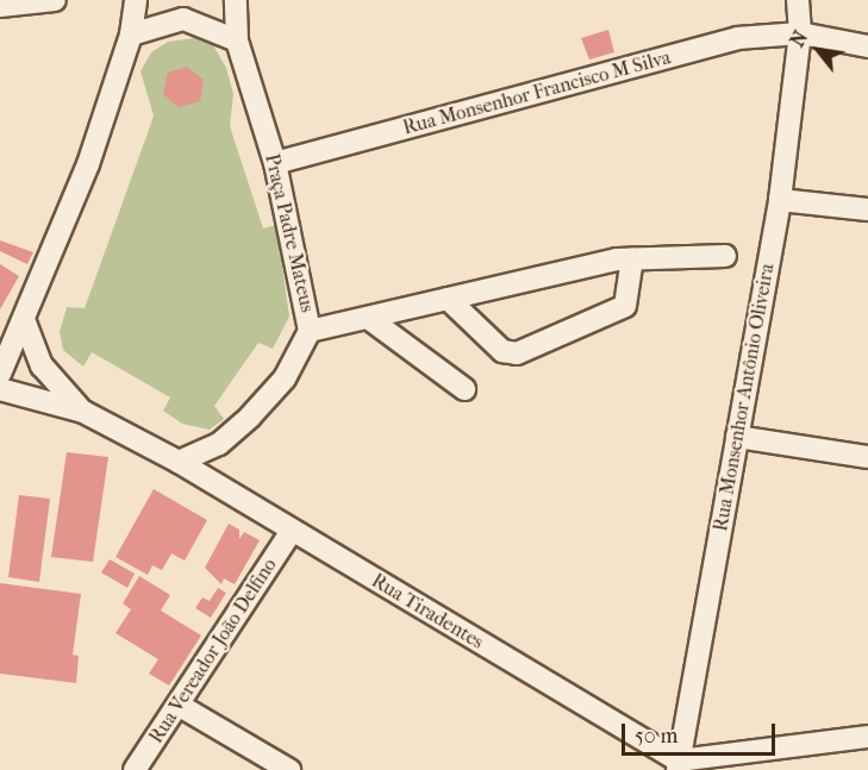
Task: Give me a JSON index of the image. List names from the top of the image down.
{
  "streets": {
    "street": [
      "Rua Monsenhor Francisco M Silva",
      "Praça Padre Mateus",
      "Rua Monsenhor Antônio Oliveira",
      "Rua Tiradentes",
      "Rua Vereador João Delfino"
    ]
  },
  "crossings": [
    ["Rua Monsenhor Francisco M Silva", "Praça Padre Mateus"],
    ["Rua Monsenhor Francisco M Silva", "Rua Monsenhor Antônio Oliveira"],
    ["Praça Padre Mateus", "Rua Tiradentes"],
    ["Rua Monsenhor Antônio Oliveira", "Rua Tiradentes"],
    ["Rua Tiradentes", "Rua Vereador João Delfino"]
  ],
  "scale_bar": "50 m",
  "north": "top left"
}
